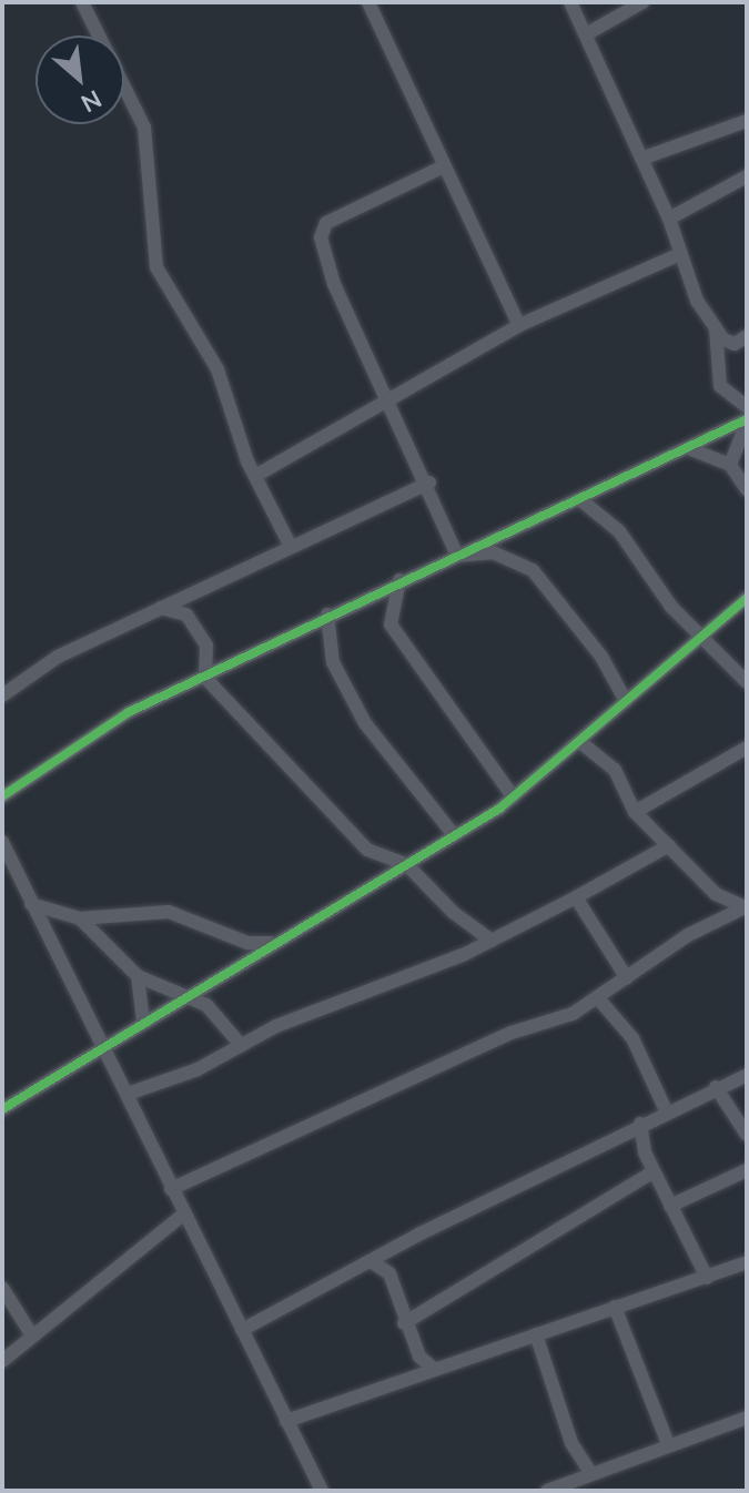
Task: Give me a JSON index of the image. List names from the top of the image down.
{
  "north": "bottom right"
}
